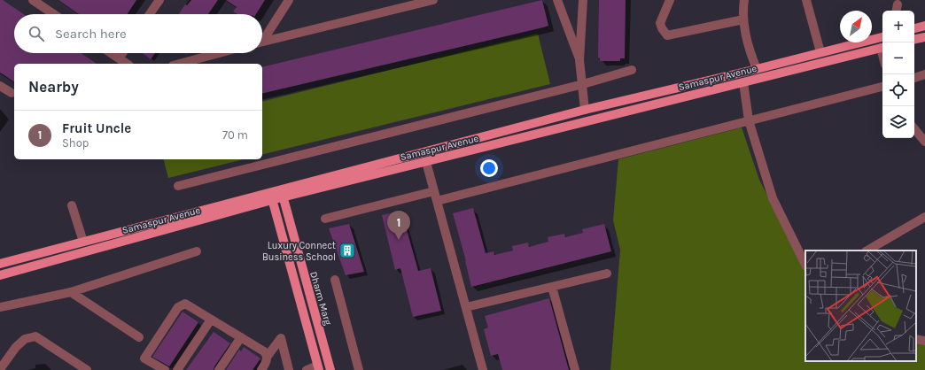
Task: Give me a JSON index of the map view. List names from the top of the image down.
{
  "streets": {
    "main road": ["Samaspur Avenue", "Dharm Marg"]
  },
  "crossings": [
    ["Samaspur Avenue", "Dharm Marg"]
  ],
  "places": {
    "building": ["Luxury Connect Business School"]
  },
  "north": "top right",
  "page": {
    "map_buttons": ["+", "−"],
    "search": "Search here",
    "heading": "Nearby",
    "list": [
      {
        "mark": "1",
        "name": "Fruit Uncle",
        "note": "Shop",
        "value": "70 m"
      }
    ],
    "pins": "1"
  }
}
